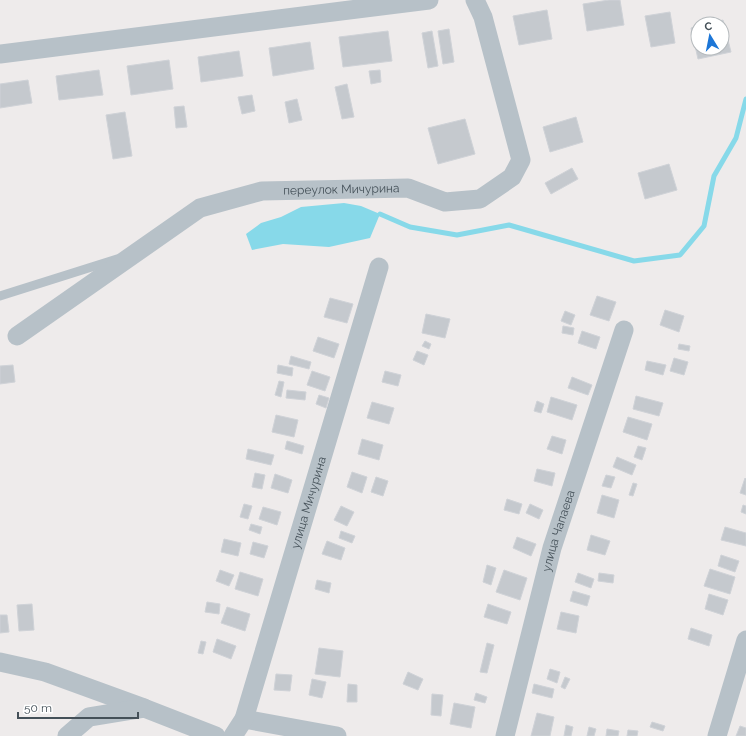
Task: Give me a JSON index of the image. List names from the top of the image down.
{
  "streets": {
    "street": ["переулок Мичурина", "улица Мичурина", "улица Чапаева"]
  },
  "scale_bar": "50 m",
  "north": "top"
}
